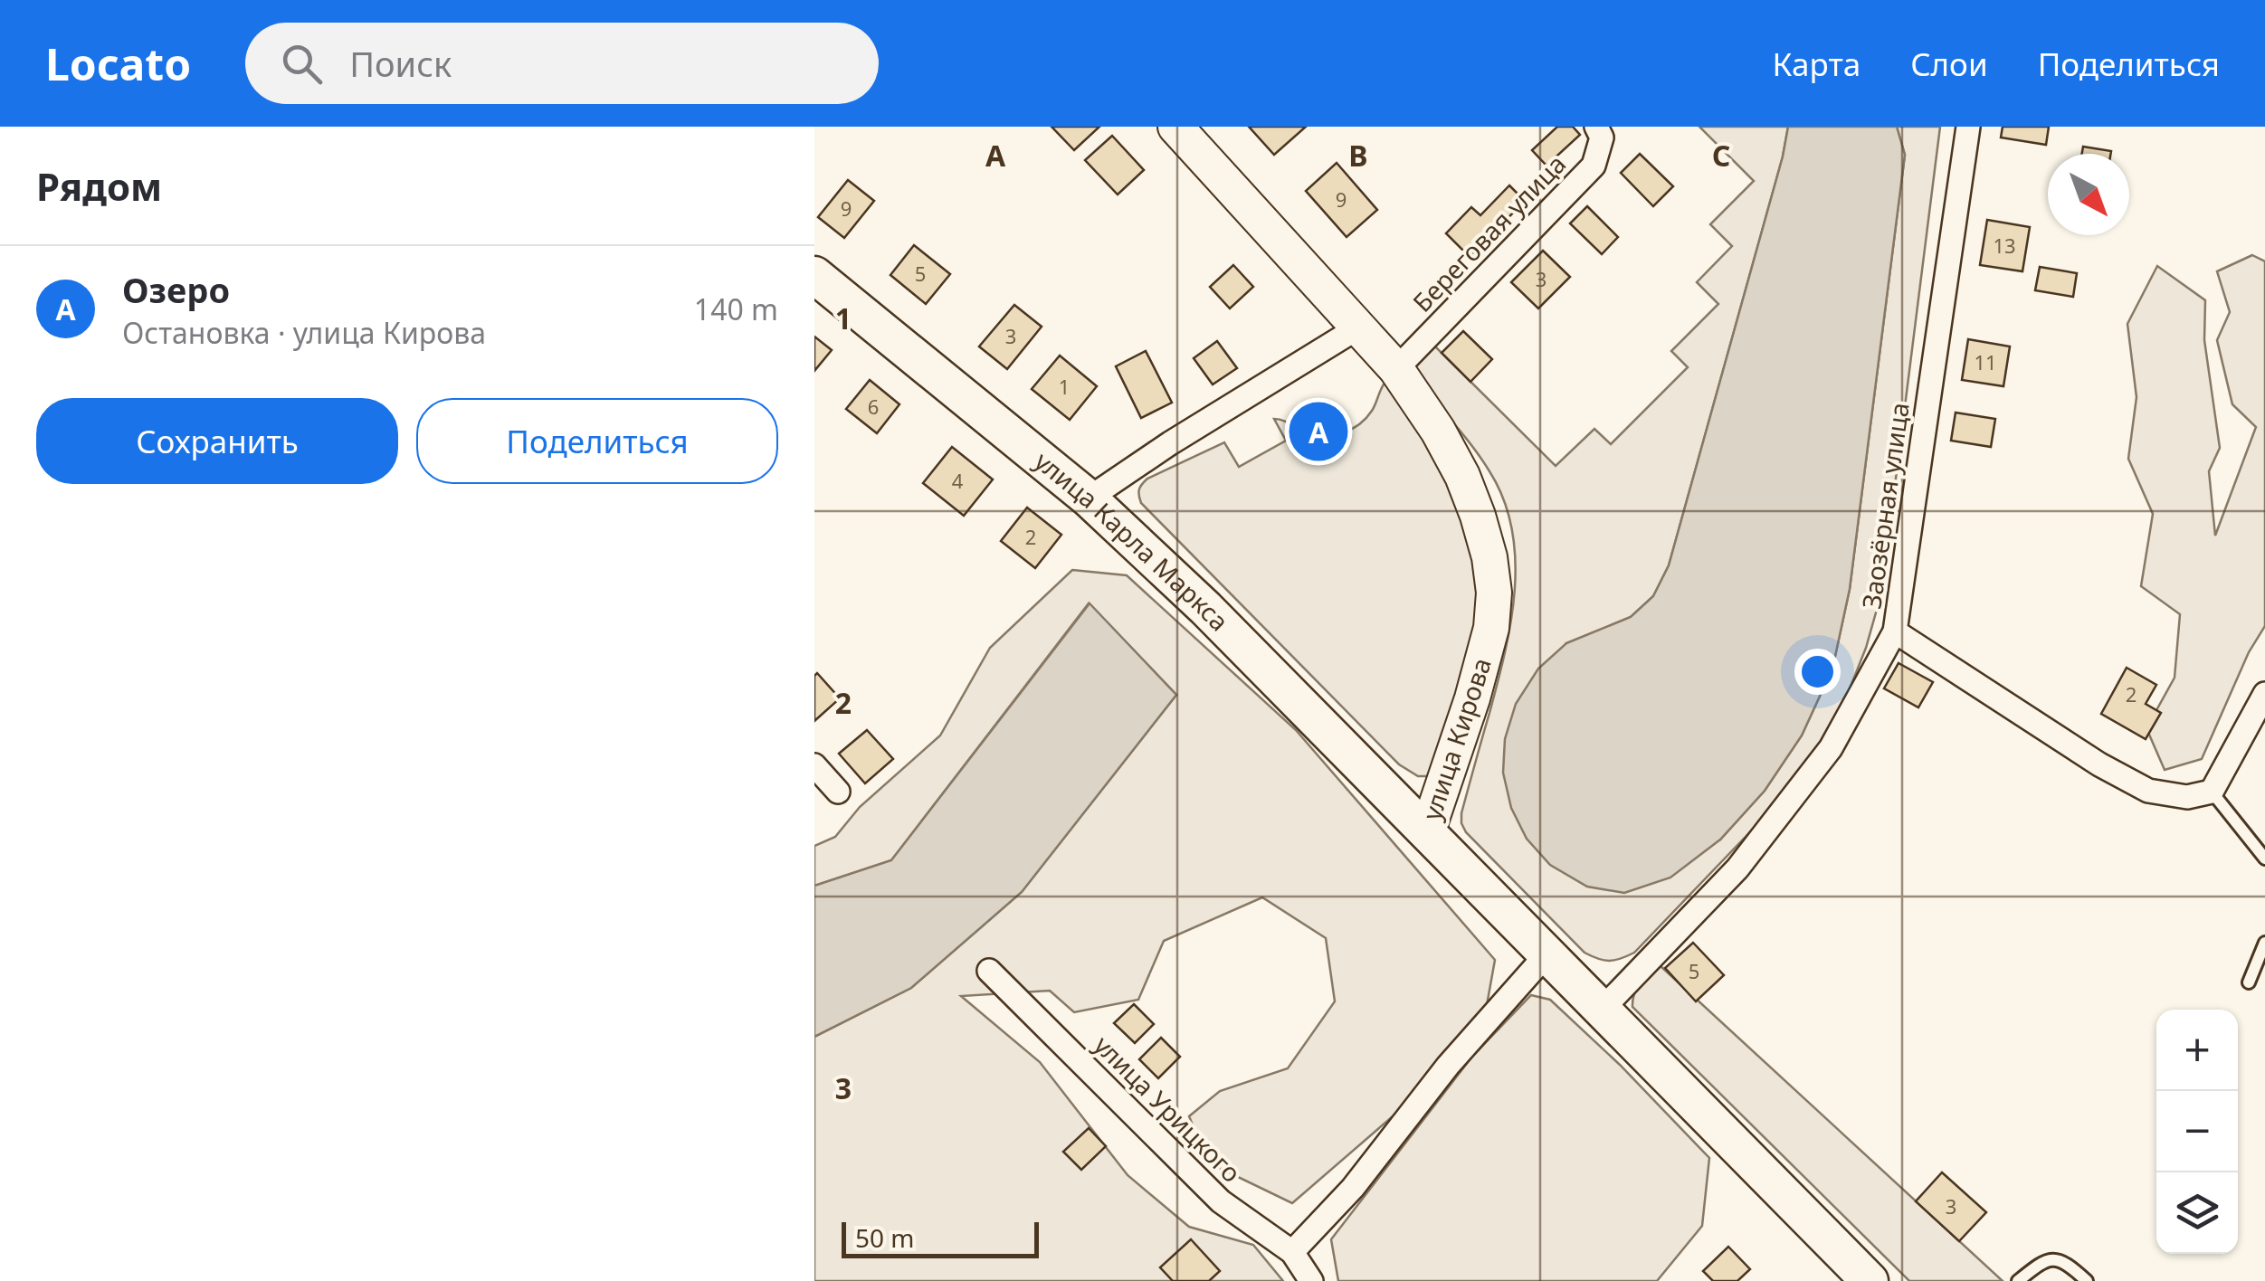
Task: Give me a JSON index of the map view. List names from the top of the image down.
{
  "streets": {
    "main road": ["улица Карла Маркса", "улица Кирова"],
    "street": ["Береговая улица", "Заозёрная улица", "улица Урицкого"]
  },
  "crossings": [
    ["Береговая улица", "улица Кирова"],
    ["Заозёрная улица", "улица Кирова"],
    ["улица Карла Маркса", "улица Кирова"]
  ],
  "house_numbers": [
    "9",
    "9",
    "13",
    "5",
    "3",
    "3",
    "11",
    "1",
    "6",
    "4",
    "2",
    "2",
    "5",
    "3"
  ],
  "scale_bar": "50 m",
  "north": "bottom right",
  "page": {
    "header": "Locato",
    "search": "Поиск",
    "nav": ["Карта", "Слои", "Поделиться"],
    "heading": "Рядом",
    "list": [
      {
        "mark": "A",
        "name": "Озеро",
        "note": "Остановка · улица Кирова",
        "value": "140 m"
      }
    ],
    "buttons": ["Сохранить", "Поделиться"],
    "pins": "A",
    "map_buttons": ["+", "−"],
    "scale": "50 m"
  },
  "grid": {
    "columns": ["A", "B", "C"],
    "rows": ["1", "2", "3"]
  }
}
